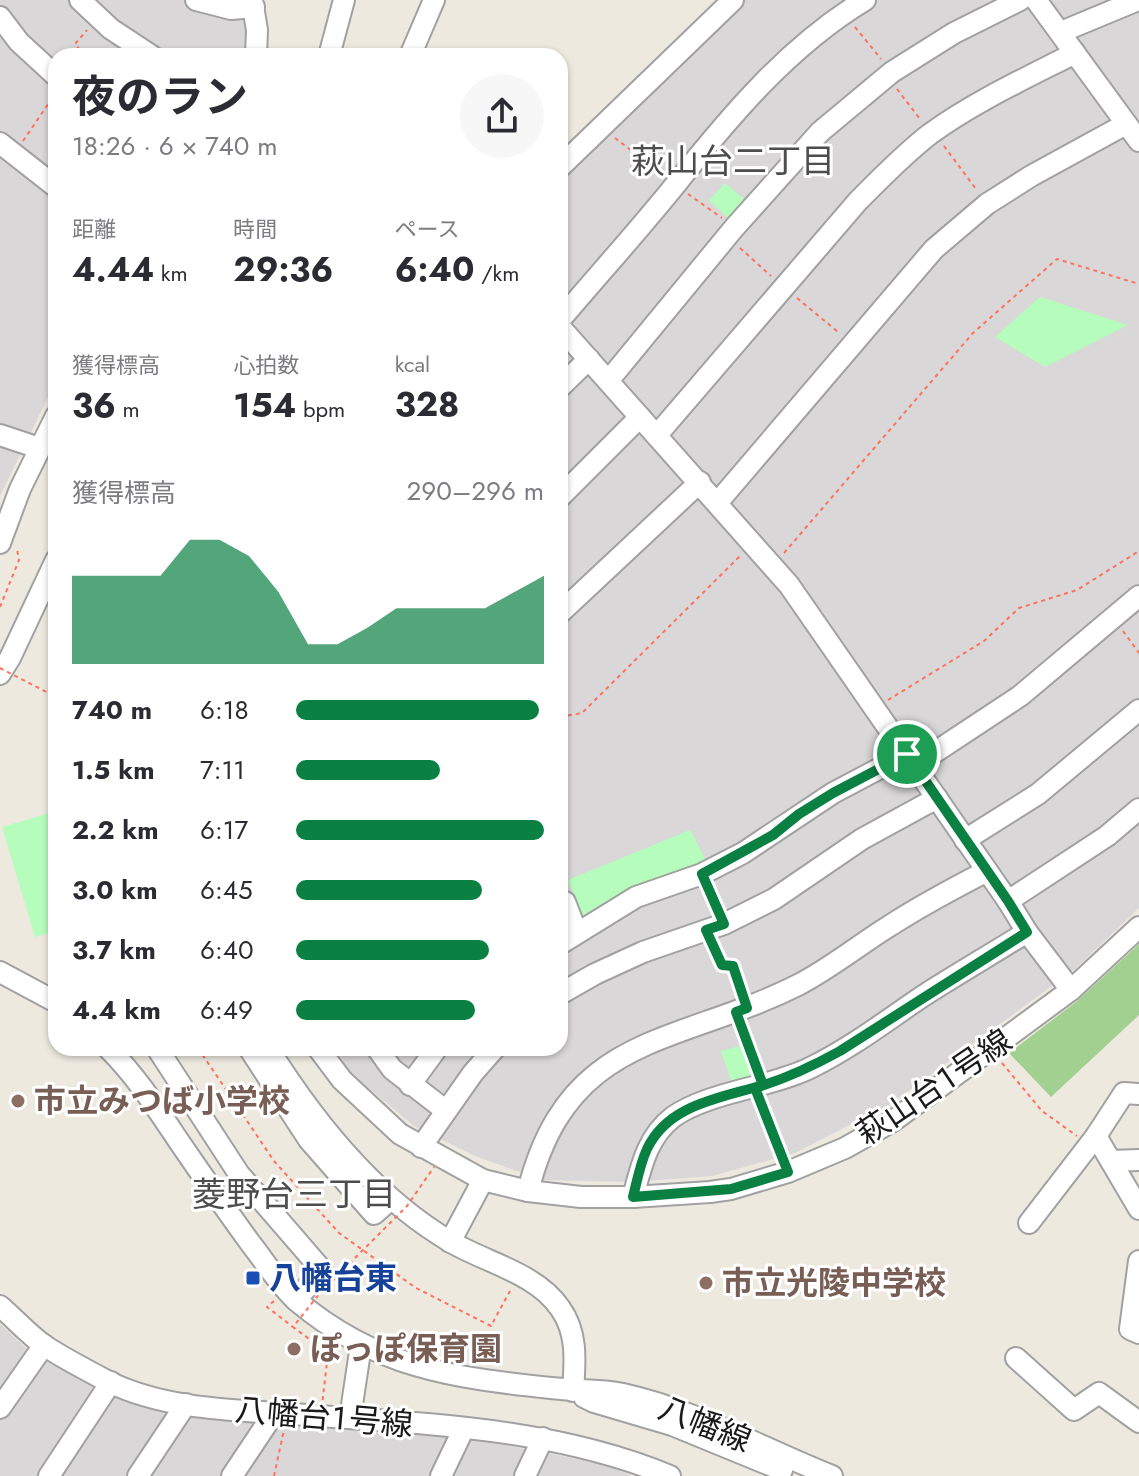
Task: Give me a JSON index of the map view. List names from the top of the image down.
{
  "streets": {
    "street": ["萩山台１号線", "八幡台１号線", "八幡線"]
  },
  "districts": ["萩山台二丁目", "菱野台三丁目"],
  "places": {
    "other": ["市立みつば小学校", "市立光陵中学校", "ぽっぽ保育園"],
    "transit": ["八幡台東"]
  },
  "page": {
    "heading": ["夜のラン", "18:26 · 6 × 740 m"],
    "stats": [
      ["距離", "4.44 km"],
      ["時間", "29:36"],
      ["ペース", "6:40 /km"],
      ["獲得標高", "36 m"],
      ["心拍数", "154 bpm"],
      ["kcal", "328"]
    ],
    "chart": ["獲得標高", "290–296 m"],
    "list": [
      {
        "name": "740 m",
        "note": "6:18"
      },
      {
        "name": "1.5 km",
        "note": "7:11"
      },
      {
        "name": "2.2 km",
        "note": "6:17"
      },
      {
        "name": "3.0 km",
        "note": "6:45"
      },
      {
        "name": "3.7 km",
        "note": "6:40"
      },
      {
        "name": "4.4 km",
        "note": "6:49"
      }
    ]
  }
}
